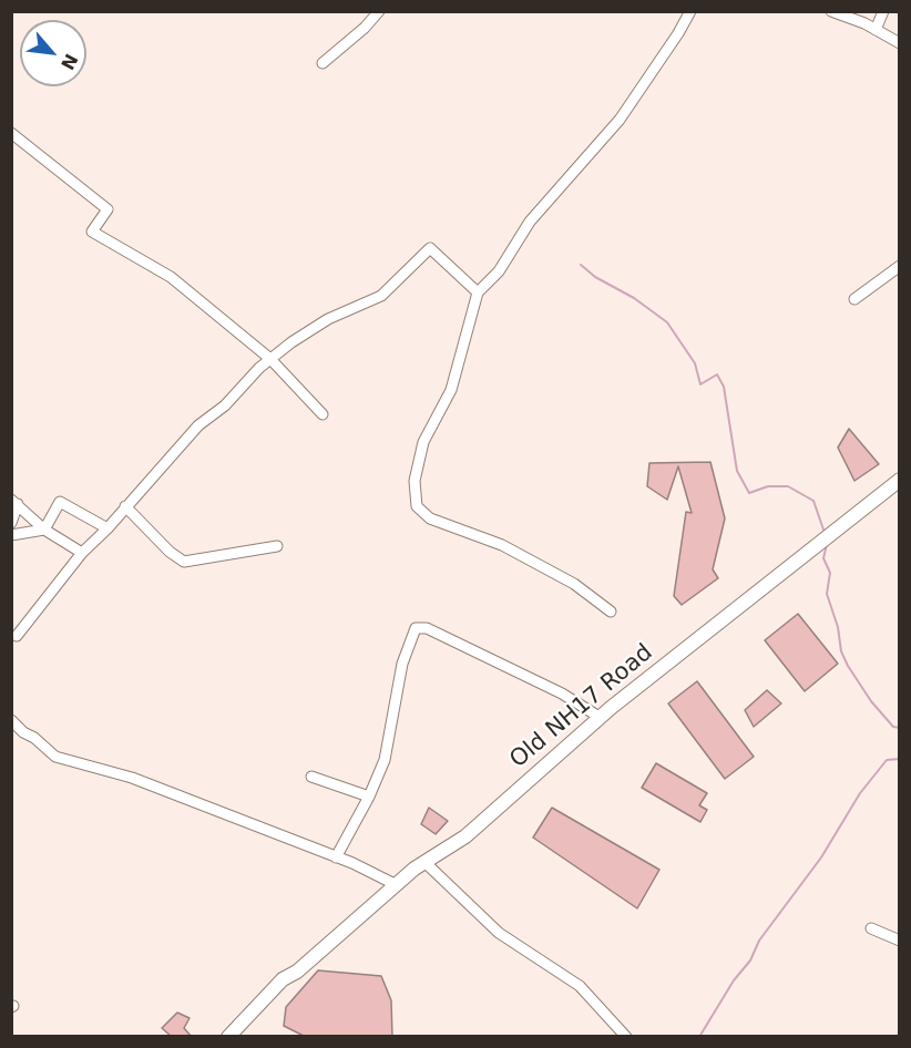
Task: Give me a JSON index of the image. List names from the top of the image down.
{
  "streets": {
    "main road": ["Old NH17 Road"]
  },
  "north": "bottom right"
}
